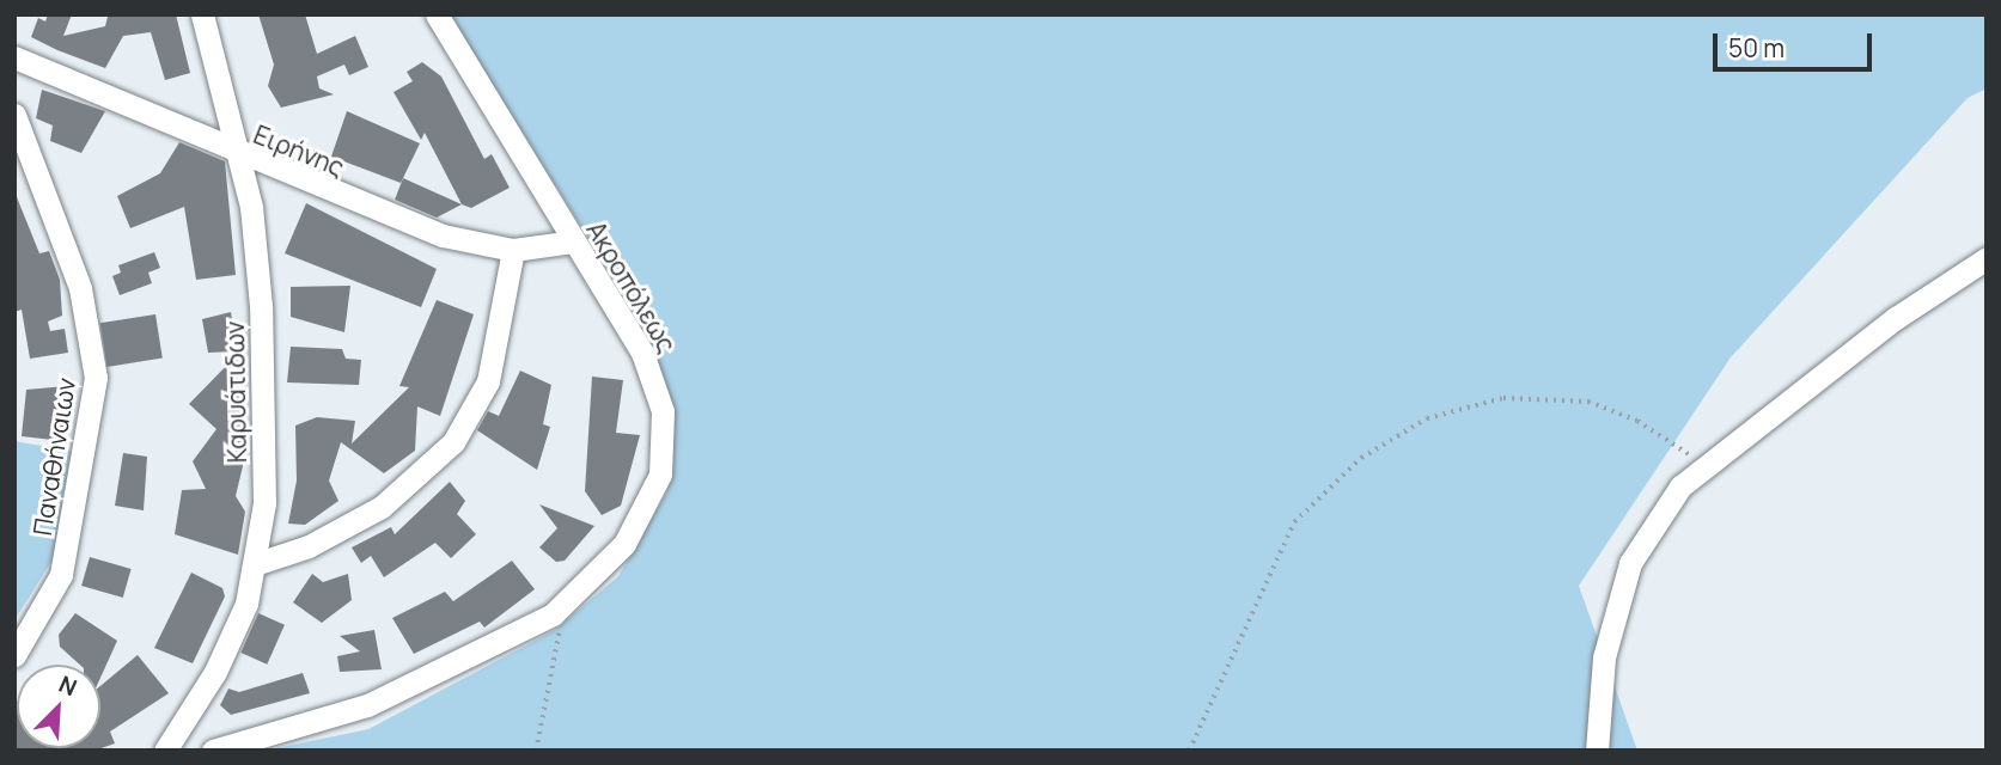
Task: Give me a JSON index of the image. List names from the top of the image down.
{
  "streets": {
    "street": [
      "Ειρήνης",
      "Ακροπόλεως",
      "Καρυάτιδων",
      "Παναθήναιων"
    ]
  },
  "crossings": [
    ["Ειρήνης", "Ακροπόλεως"],
    ["Ειρήνης", "Καρυάτιδων"]
  ],
  "scale_bar": "50 m",
  "north": "top right"
}
